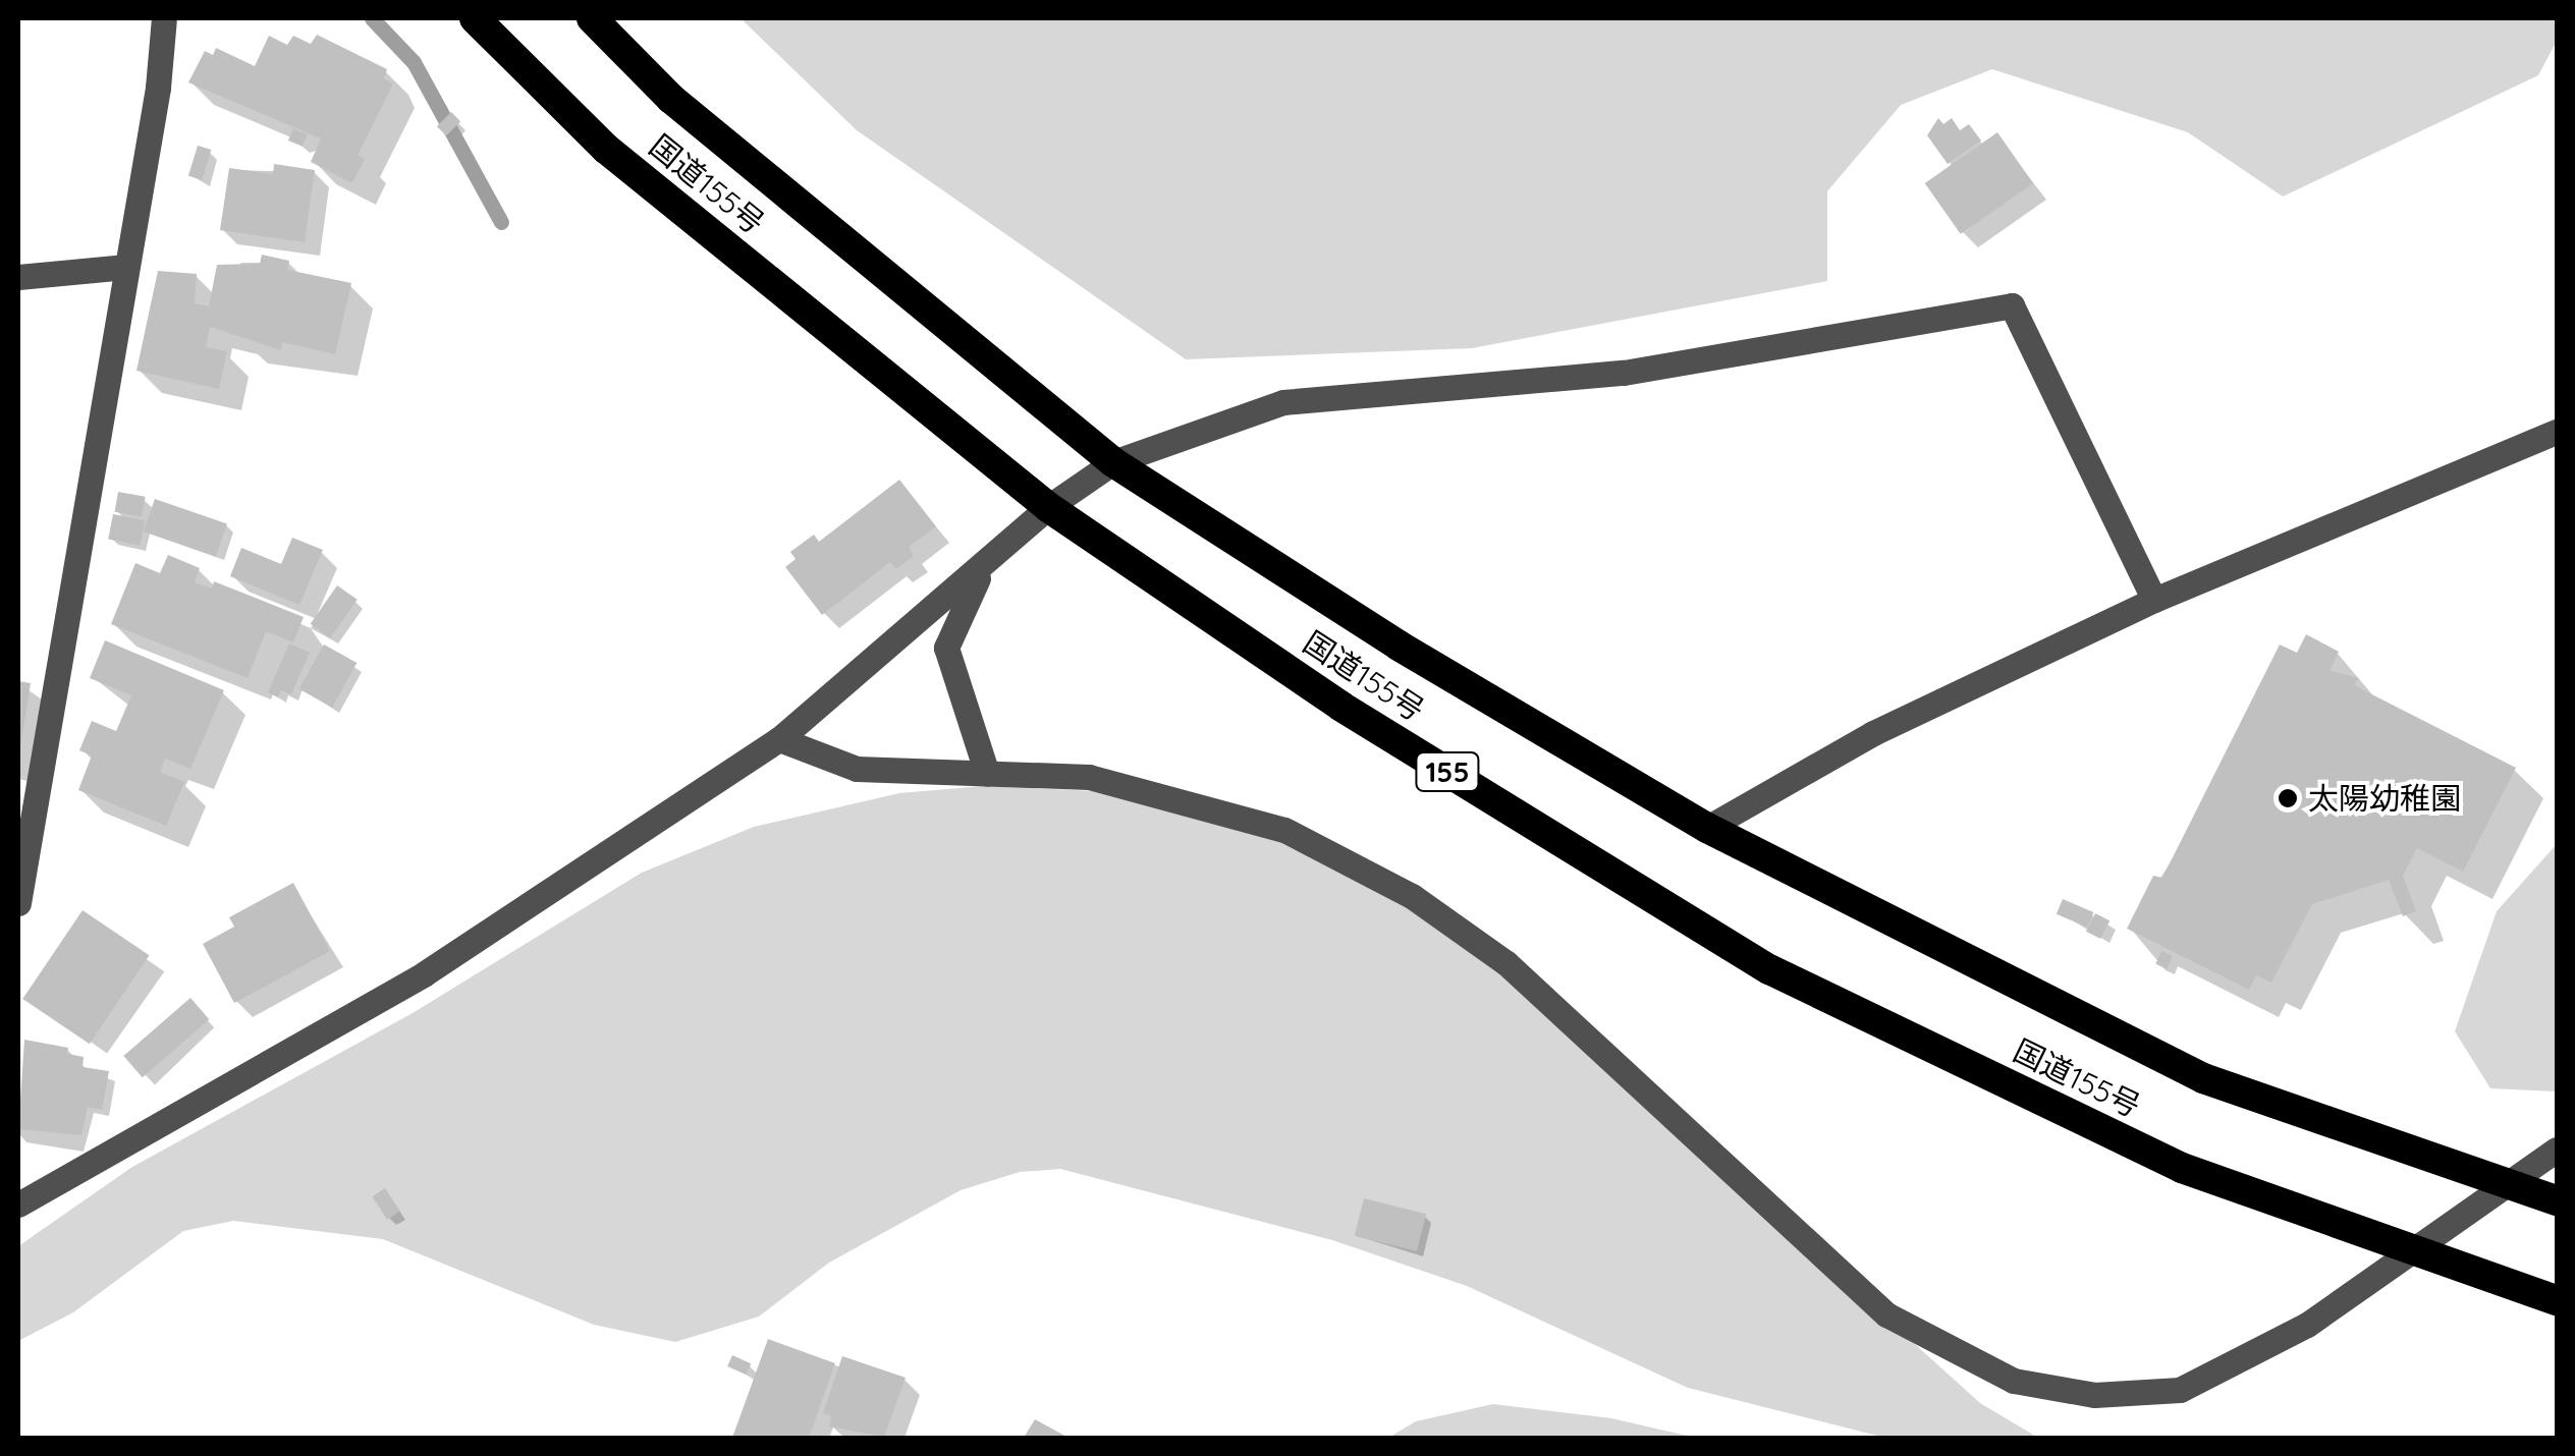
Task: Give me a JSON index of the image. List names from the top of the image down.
{
  "streets": {
    "highway": ["国道155号", "155"]
  },
  "places": ["太陽幼稚園"]
}
